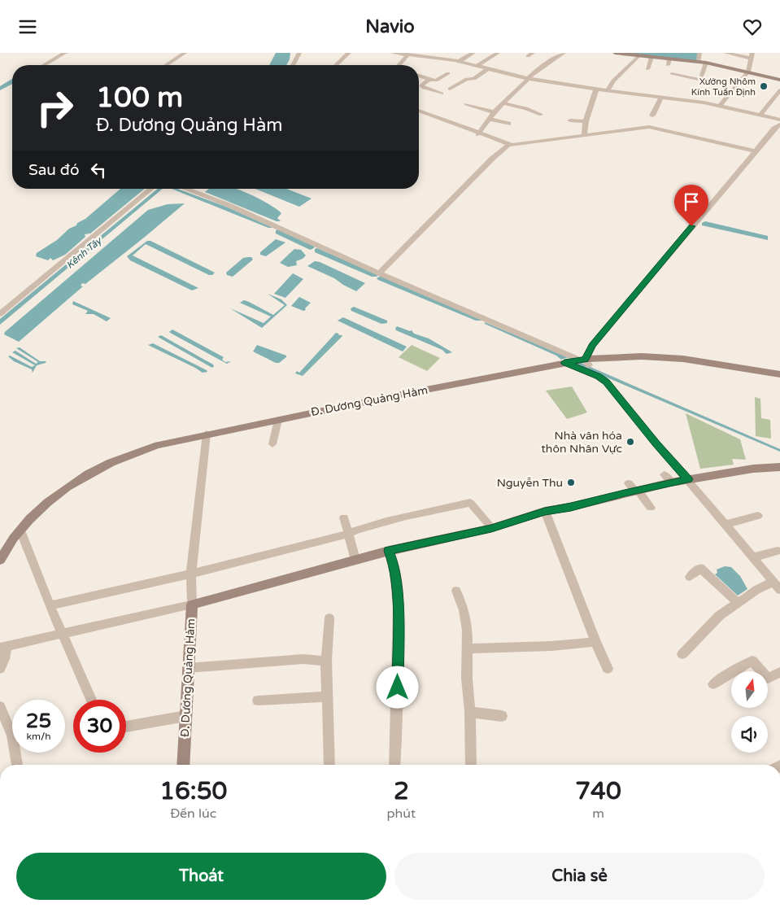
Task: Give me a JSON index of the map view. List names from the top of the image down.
{
  "streets": {
    "main road": ["Đ. Dương Quảng Hàm"]
  },
  "water": ["Kênh Tây"],
  "places": ["Xưởng Nhôm Kính Tuấn Định", "Nhà văn hóa thôn Nhân Vực", "Nguyễn Thu"],
  "north": "top",
  "page": {
    "header": "Navio",
    "turn": ["100 m", "Đ. Dương Quảng Hàm"],
    "then": "Sau đó",
    "speed": "25 km/h",
    "limit": "30",
    "eta": [
      "16:50",
      "Đến lúc",
      "2",
      "phút",
      "740",
      "m"
    ],
    "buttons": ["Thoát", "Chia sẻ"]
  }
}
